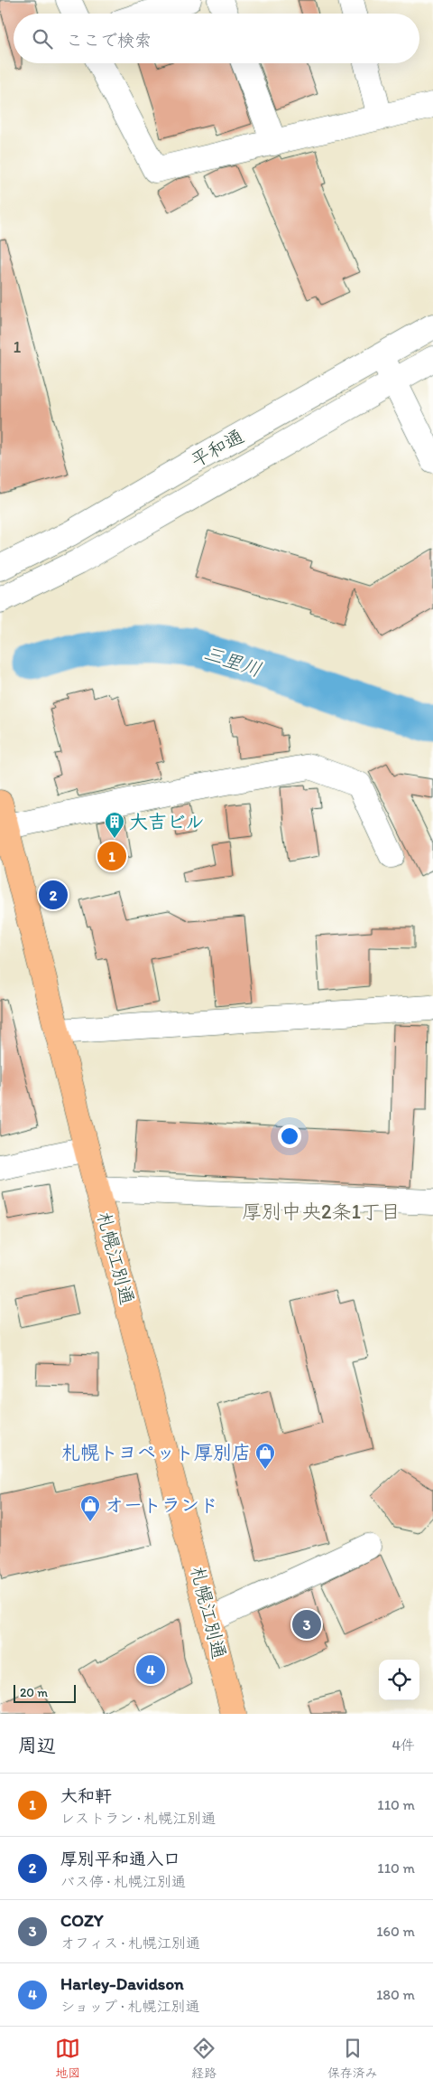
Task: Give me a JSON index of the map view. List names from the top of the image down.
{
  "streets": {
    "highway": ["札幌江別通"],
    "street": ["平和通"]
  },
  "districts": ["厚別中央2条1丁目"],
  "water": ["三里川"],
  "places": {
    "building": ["大吉ビル"],
    "shop": ["札幌トヨペット厚別店", "オートランド"]
  },
  "house_numbers": ["1"],
  "scale_bar": "20 m",
  "page": {
    "search": "ここで検索",
    "pins": [
      "1",
      "2",
      "3",
      "4"
    ],
    "scale": "20 m",
    "heading": ["周辺", "4件"],
    "list": [
      {
        "mark": "1",
        "name": "大和軒",
        "note": "レストラン · 札幌江別通",
        "value": "110 m"
      },
      {
        "mark": "2",
        "name": "厚別平和通入口",
        "note": "バス停 · 札幌江別通",
        "value": "110 m"
      },
      {
        "mark": "3",
        "name": "COZY",
        "note": "オフィス · 札幌江別通",
        "value": "160 m"
      },
      {
        "mark": "4",
        "name": "Harley-Davidson",
        "note": "ショップ · 札幌江別通",
        "value": "180 m"
      }
    ],
    "nav": ["地図", "経路", "保存済み"]
  }
}
